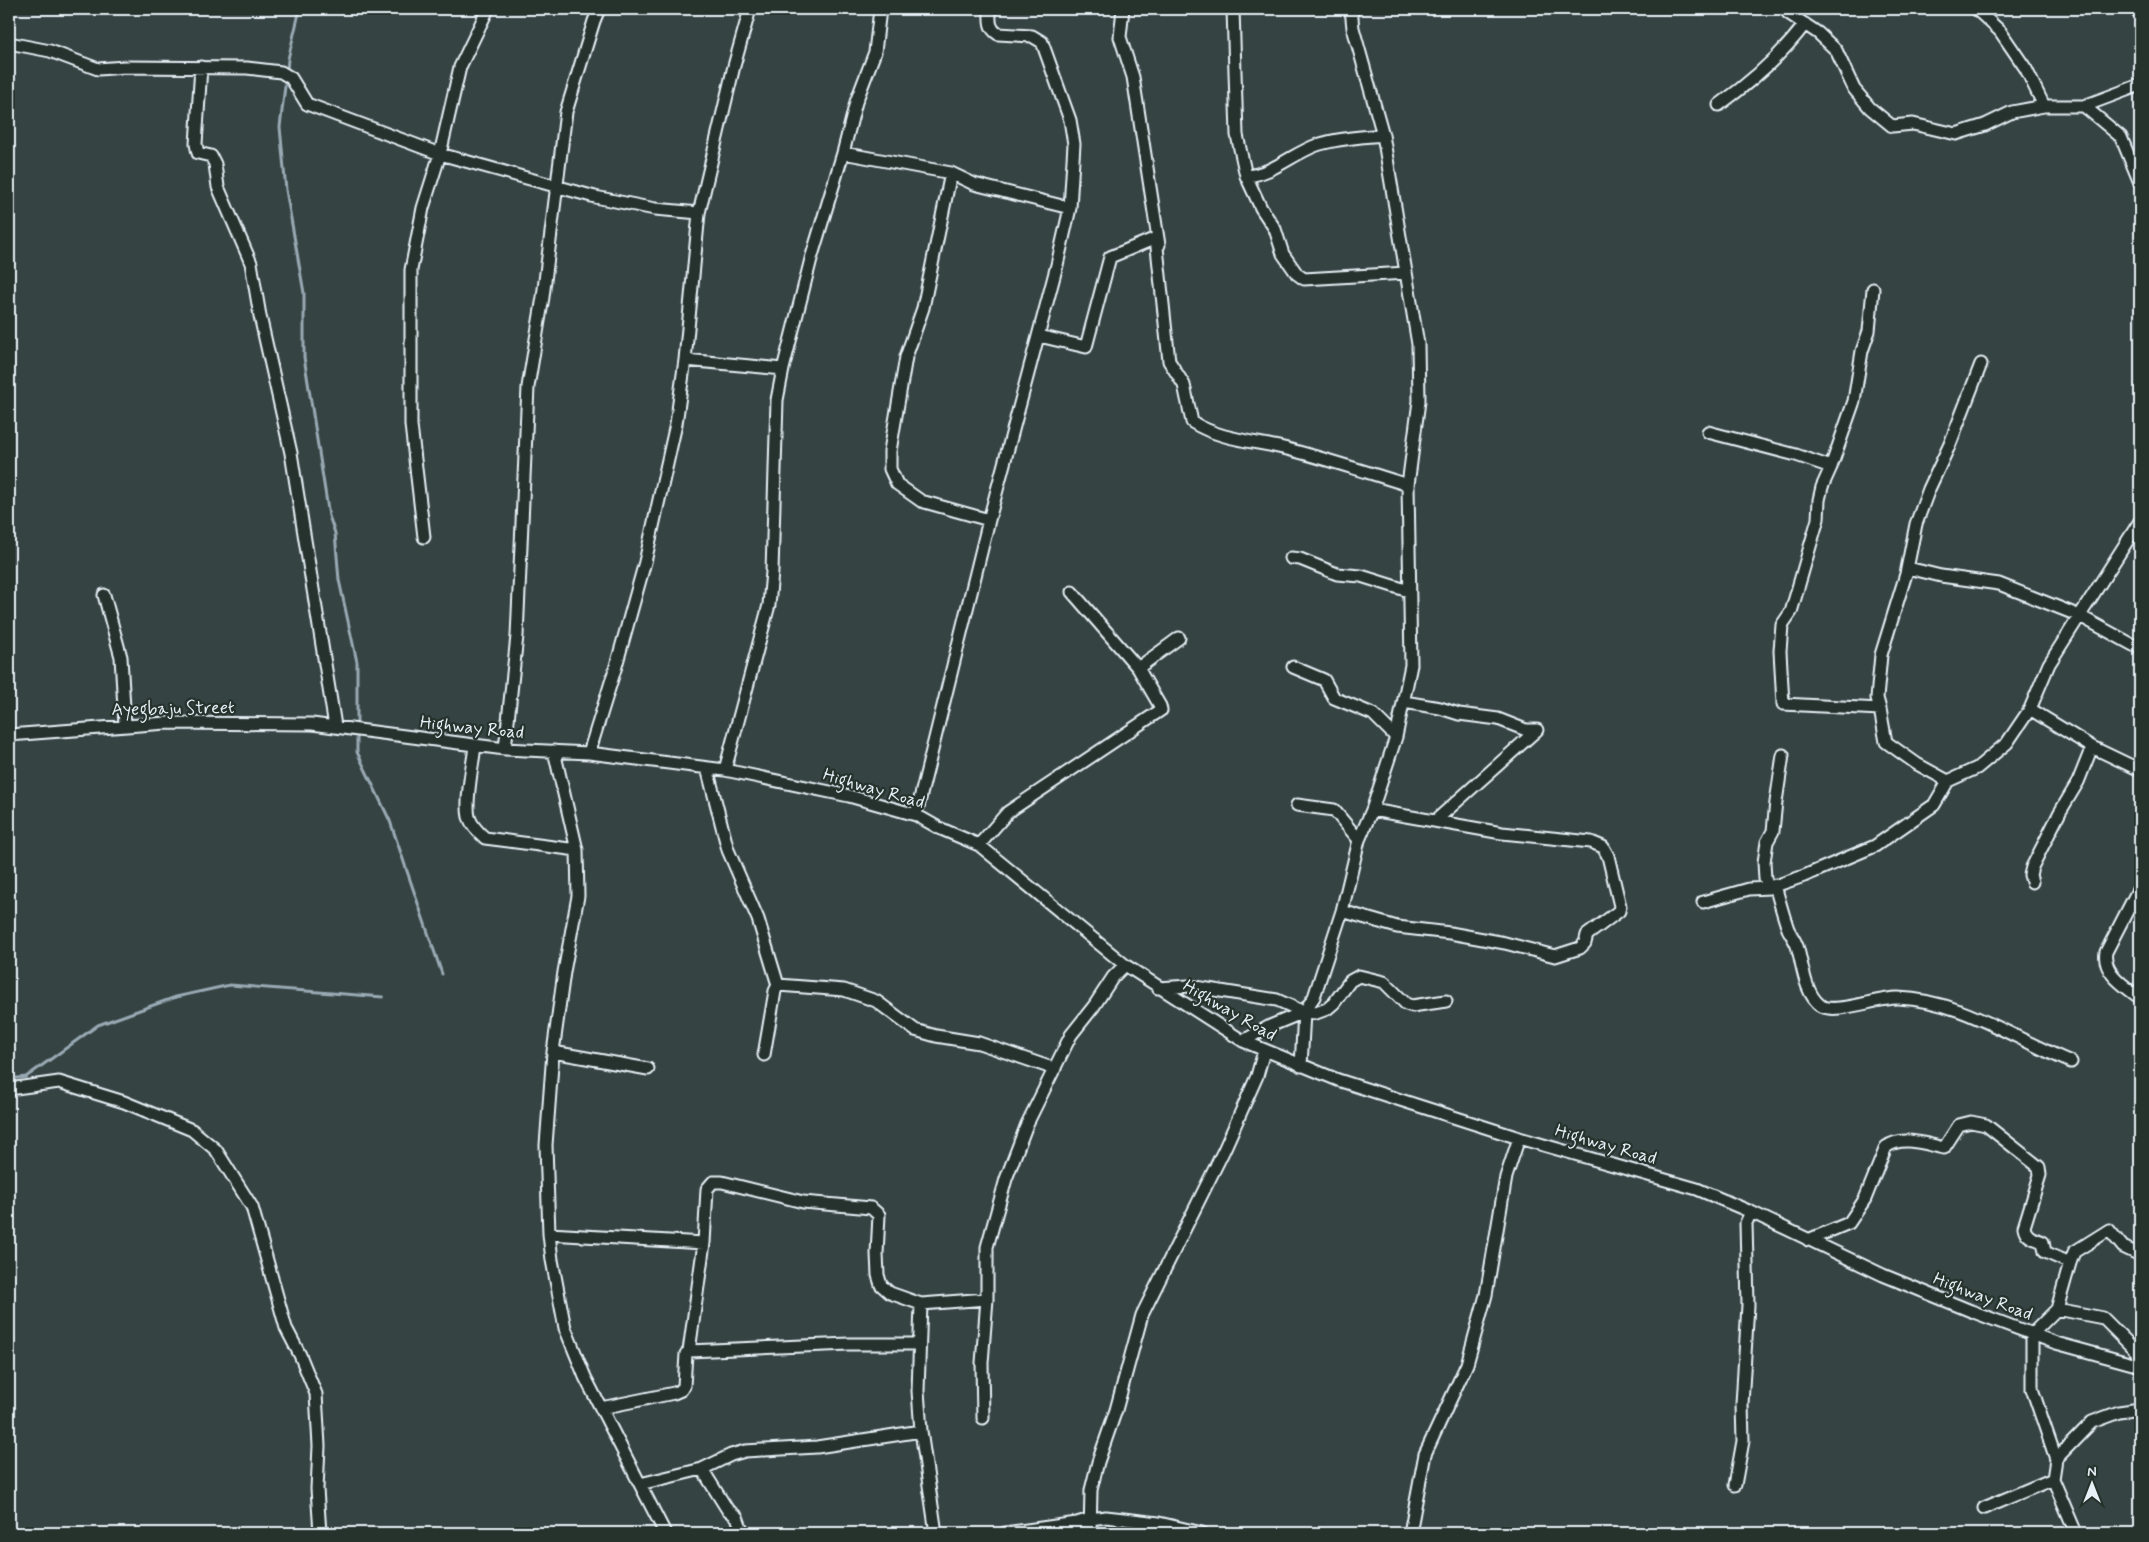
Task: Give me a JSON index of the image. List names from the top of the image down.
{
  "streets": {
    "street": ["Ayegbaju Street", "Highway Road"]
  },
  "crossings": [
    ["Ayegbaju Street", "Highway Road"]
  ],
  "north": "top"
}
